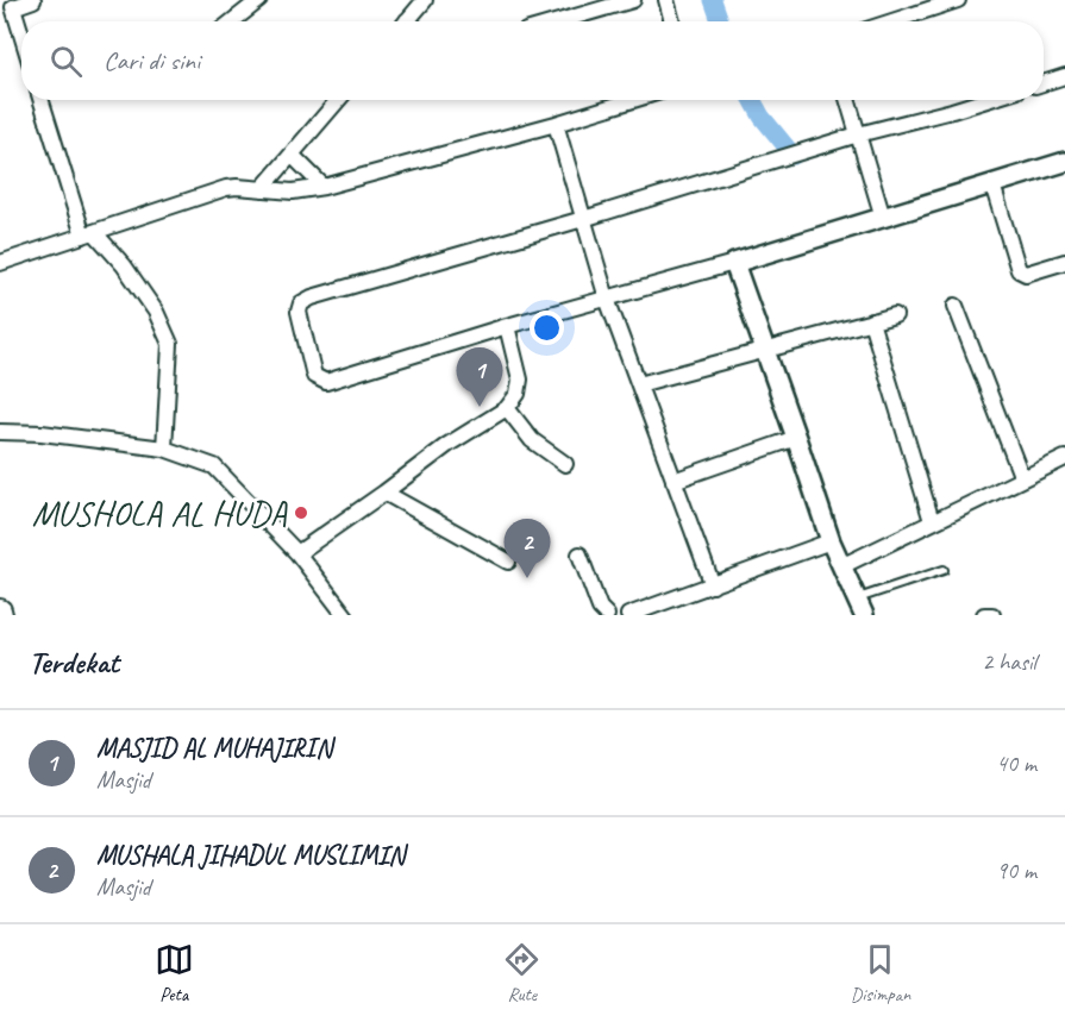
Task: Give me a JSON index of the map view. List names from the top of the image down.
{
  "places": ["MUSHOLA AL HUDA"],
  "page": {
    "search": "Cari di sini",
    "pins": ["1", "2"],
    "heading": ["Terdekat", "2 hasil"],
    "list": [
      {
        "mark": "1",
        "name": "MASJID AL MUHAJIRIN",
        "note": "Masjid",
        "value": "40 m"
      },
      {
        "mark": "2",
        "name": "MUSHALA JIHADUL MUSLIMIN",
        "note": "Masjid",
        "value": "90 m"
      }
    ],
    "nav": ["Peta", "Rute", "Disimpan"]
  }
}
